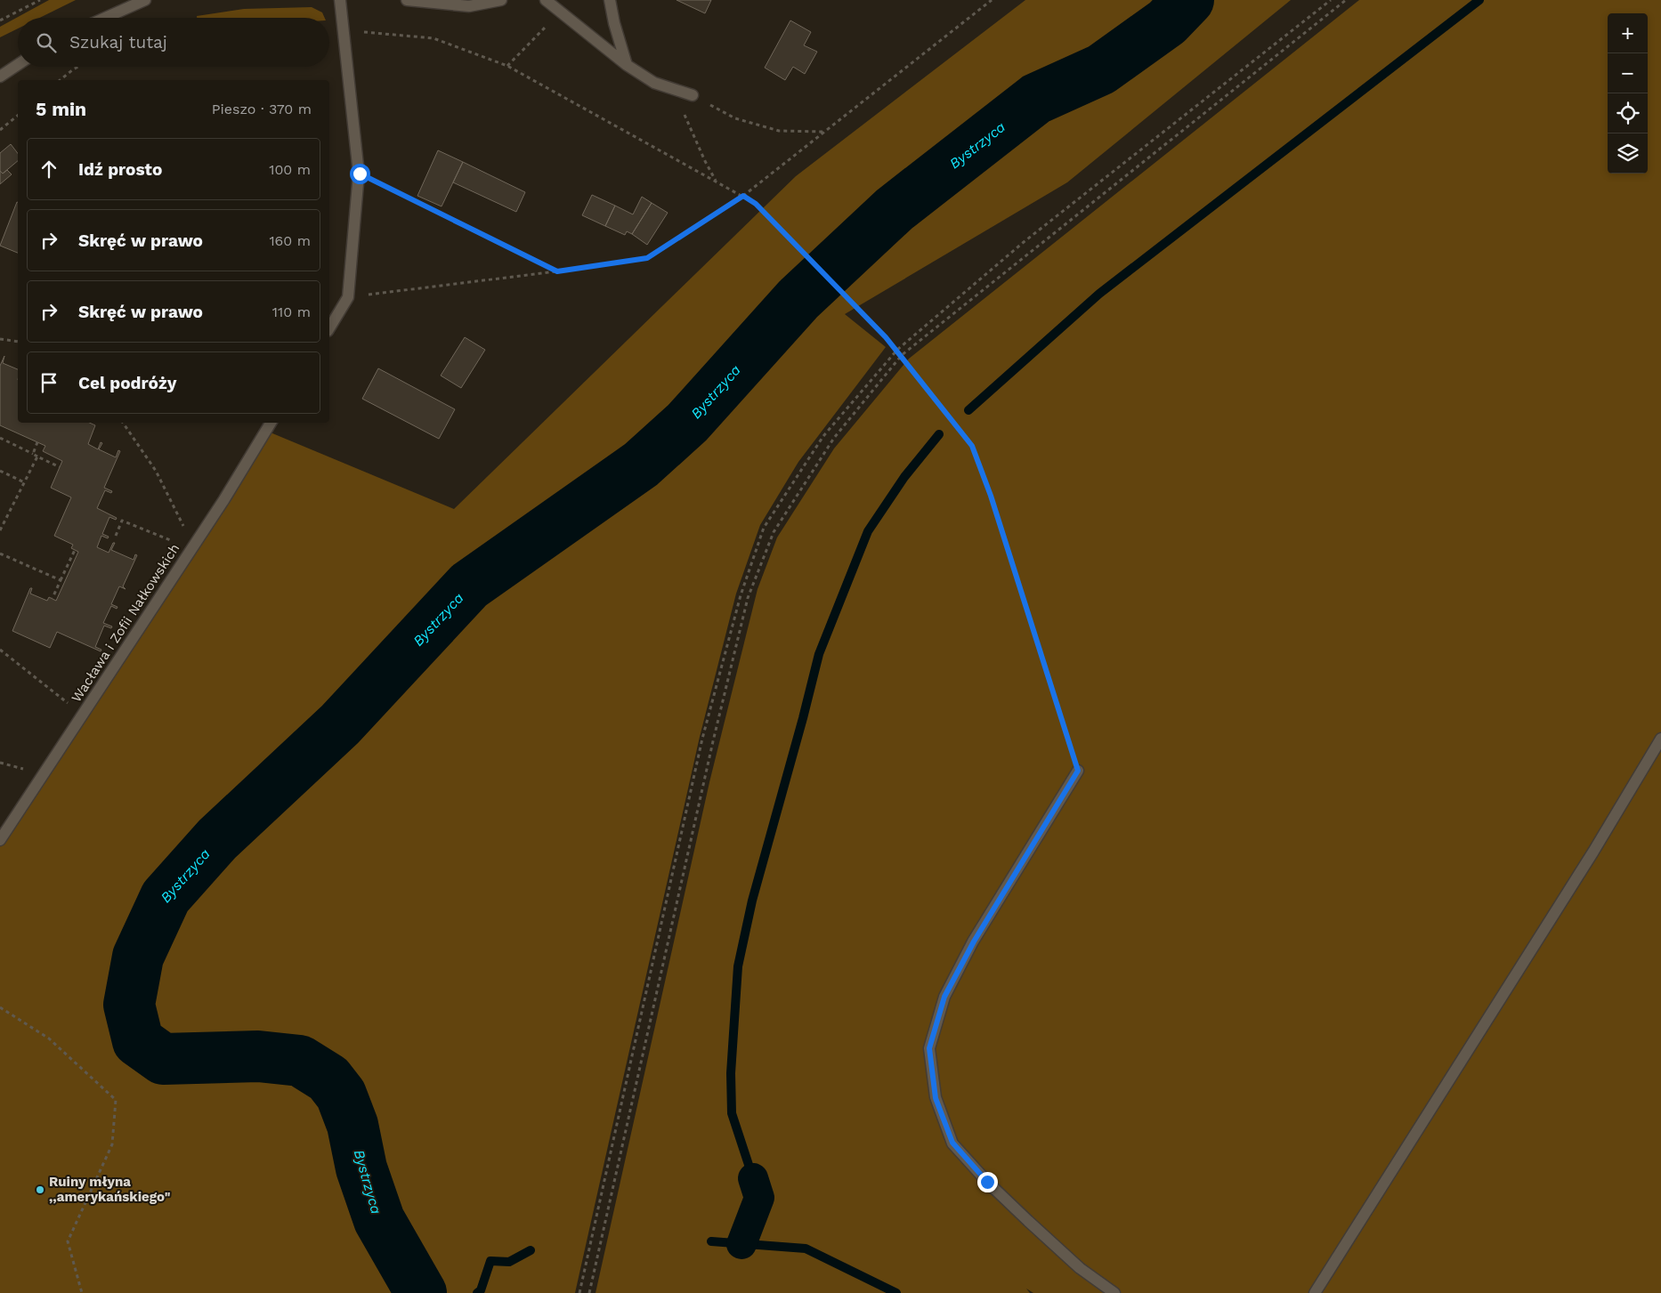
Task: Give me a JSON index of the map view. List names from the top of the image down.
{
  "streets": {
    "street": ["Wacława i Zofii Nałkowskich"]
  },
  "water": ["Bystrzyca"],
  "places": ["Ruiny młyna ,,amerykańskiego\""],
  "page": {
    "map_buttons": ["+", "−"],
    "search": "Szukaj tutaj",
    "heading": ["5 min", "Pieszo · 370 m"],
    "list": [
      ["Idź prosto", "100 m"],
      ["Skręć w prawo", "160 m"],
      ["Skręć w prawo", "110 m"],
      "Cel podróży"
    ]
  }
}
